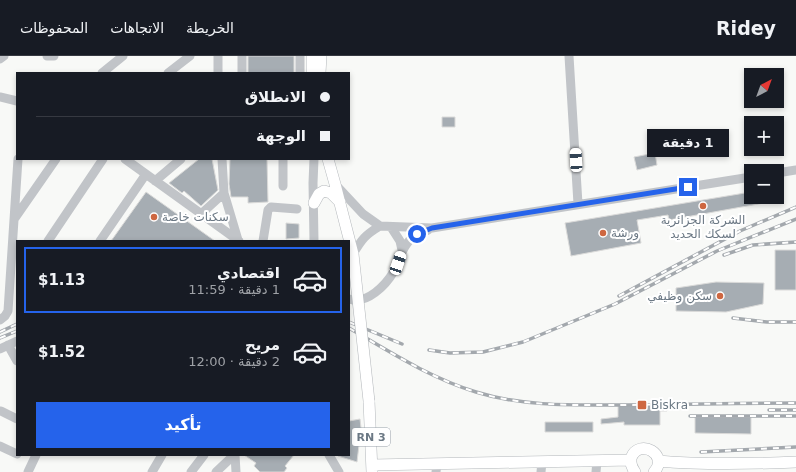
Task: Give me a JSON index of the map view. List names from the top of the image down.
{
  "streets": {
    "main road": ["RN 3"]
  },
  "places": {
    "other": [
      "الشركة الجزائرية لسكك الحديد",
      "سكنات خاصة",
      "ورشة",
      "سكن وظيفي"
    ],
    "transit": ["Biskra"]
  },
  "north": "top right",
  "page": {
    "header": "Ridey",
    "nav": ["الخريطة", "الاتجاهات", "المحفوظات"],
    "map_buttons": ["+", "−"],
    "banner": ["الانطلاق", "الوجهة"],
    "bubble": "1 دقيقة",
    "list": [
      {
        "name": "اقتصادي",
        "note": "1 دقيقة · 11:59",
        "value": "$1.13"
      },
      {
        "name": "مريح",
        "note": "2 دقيقة · 12:00",
        "value": "$1.52"
      }
    ],
    "buttons": "تأكيد"
  }
}
